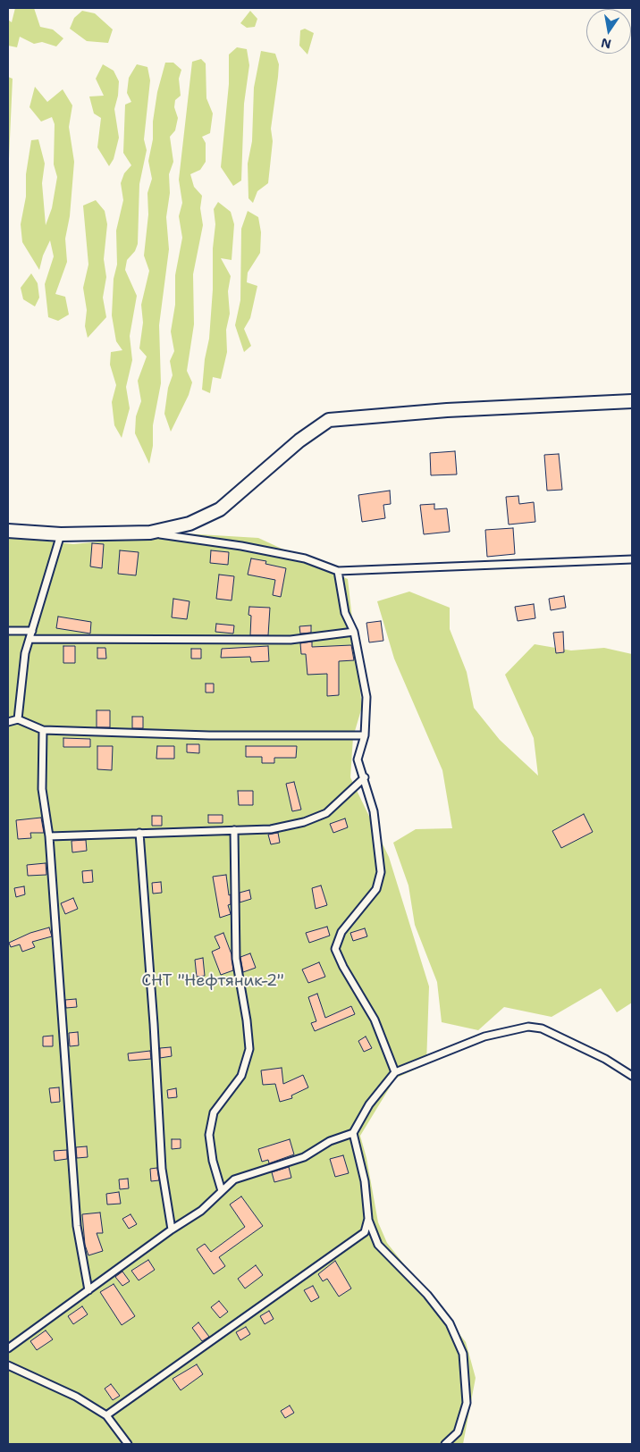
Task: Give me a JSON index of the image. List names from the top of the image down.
{
  "parks": ["СНТ \"Нефтяник-2\""],
  "north": "bottom"
}
